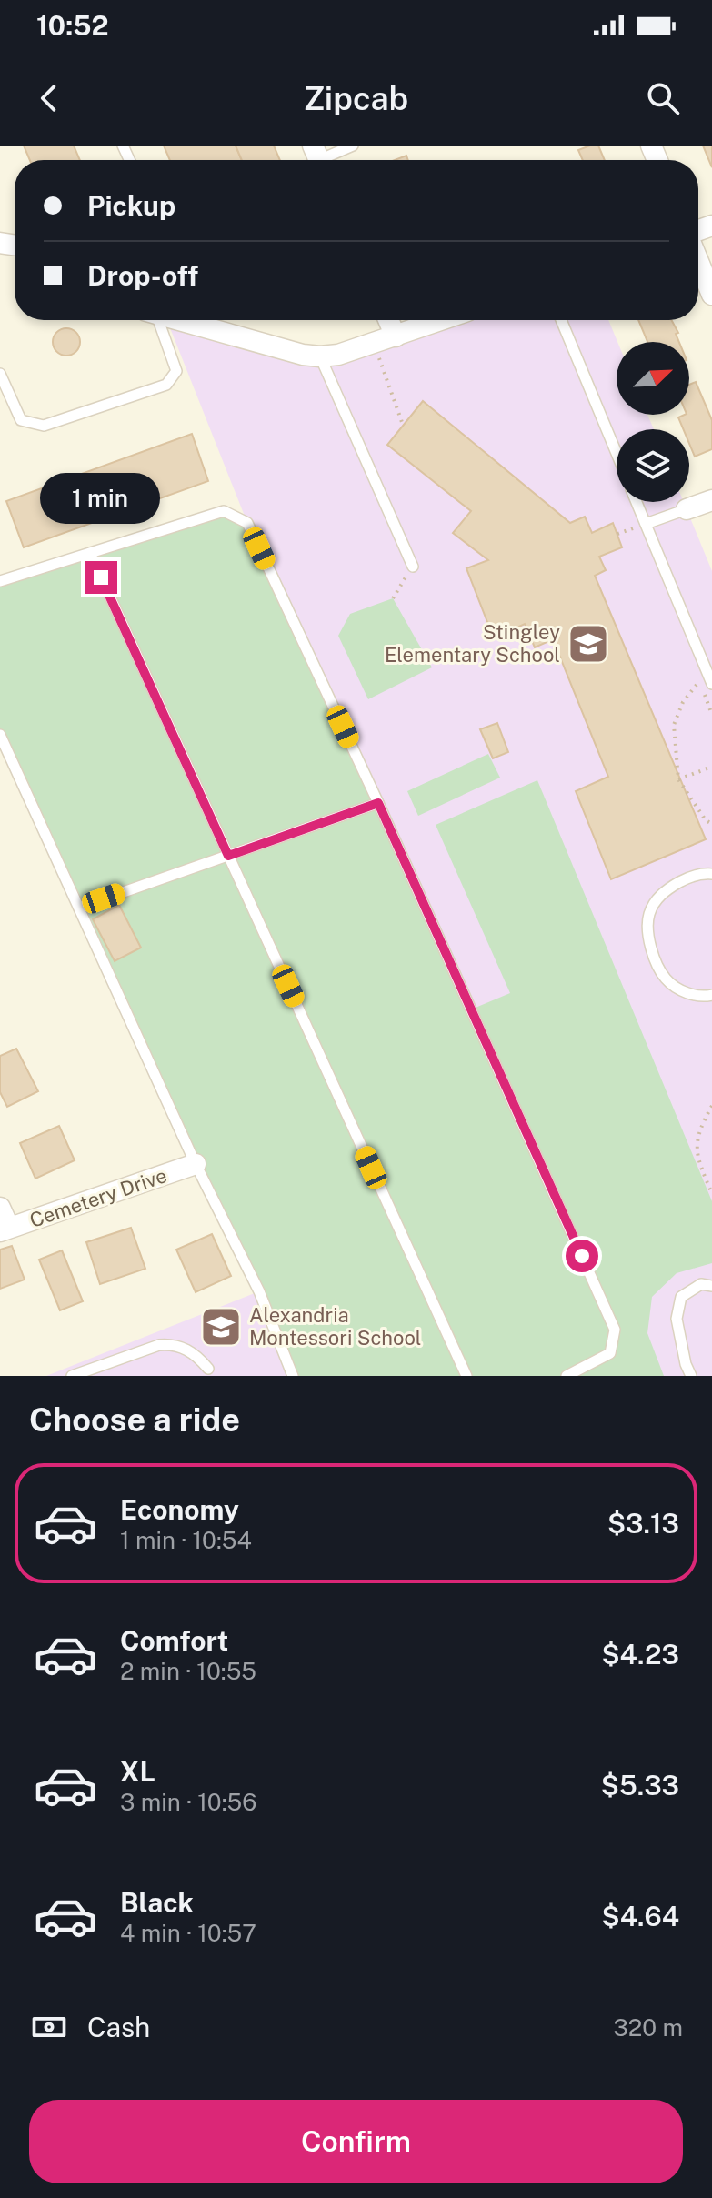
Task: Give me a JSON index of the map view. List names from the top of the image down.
{
  "streets": {
    "street": ["Cemetery Drive"]
  },
  "places": {
    "school or university": ["Stingley Elementary School", "Alexandria Montessori School"]
  },
  "north": "top right",
  "page": {
    "status": "10:52",
    "header": "Zipcab",
    "banner": ["Pickup", "Drop-off"],
    "bubble": "1 min",
    "heading": "Choose a ride",
    "list": [
      {
        "name": "Economy",
        "note": "1 min · 10:54",
        "value": "$3.13"
      },
      {
        "name": "Comfort",
        "note": "2 min · 10:55",
        "value": "$4.23"
      },
      {
        "name": "XL",
        "note": "3 min · 10:56",
        "value": "$5.33"
      },
      {
        "name": "Black",
        "note": "4 min · 10:57",
        "value": "$4.64"
      }
    ],
    "pay": ["Cash", "320 m"],
    "buttons": "Confirm"
  }
}
